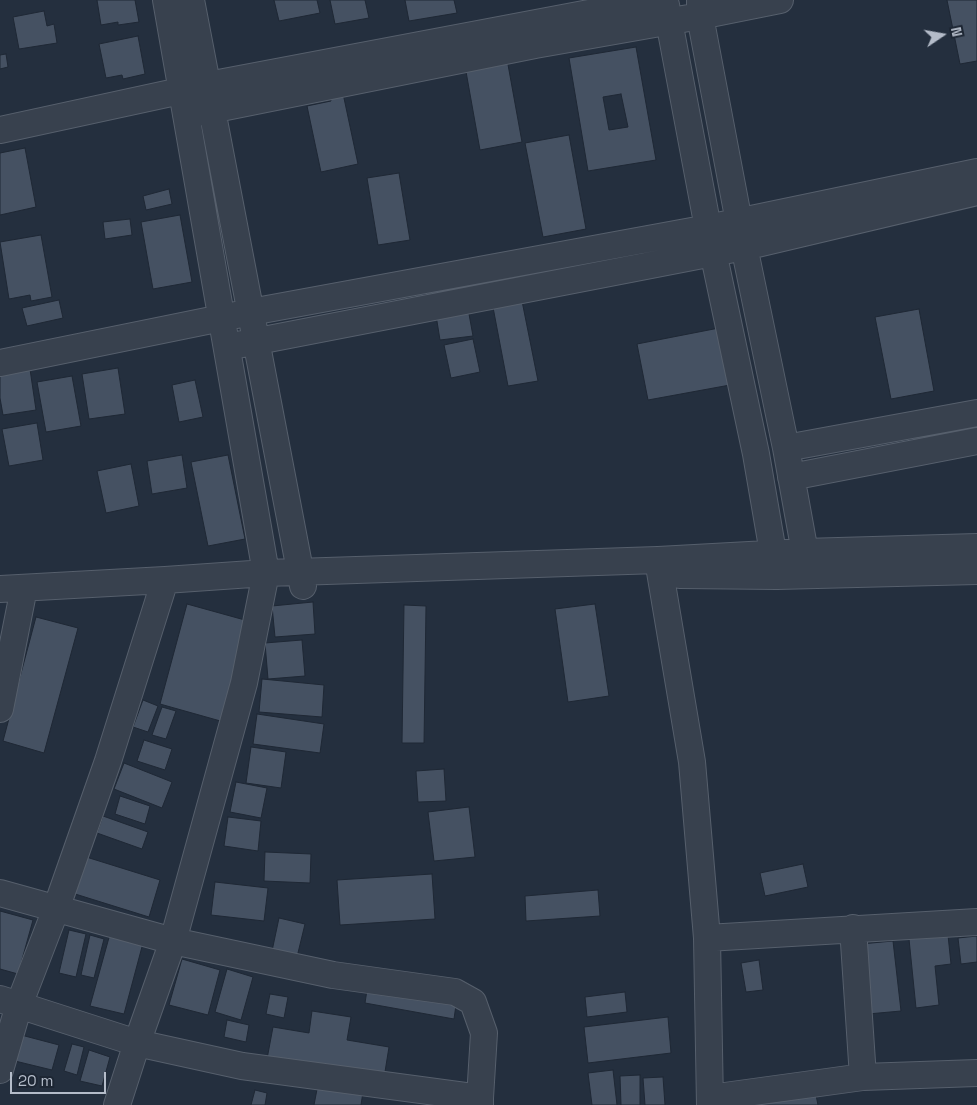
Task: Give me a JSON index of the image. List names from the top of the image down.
{
  "scale_bar": "20 m",
  "north": "right"
}
